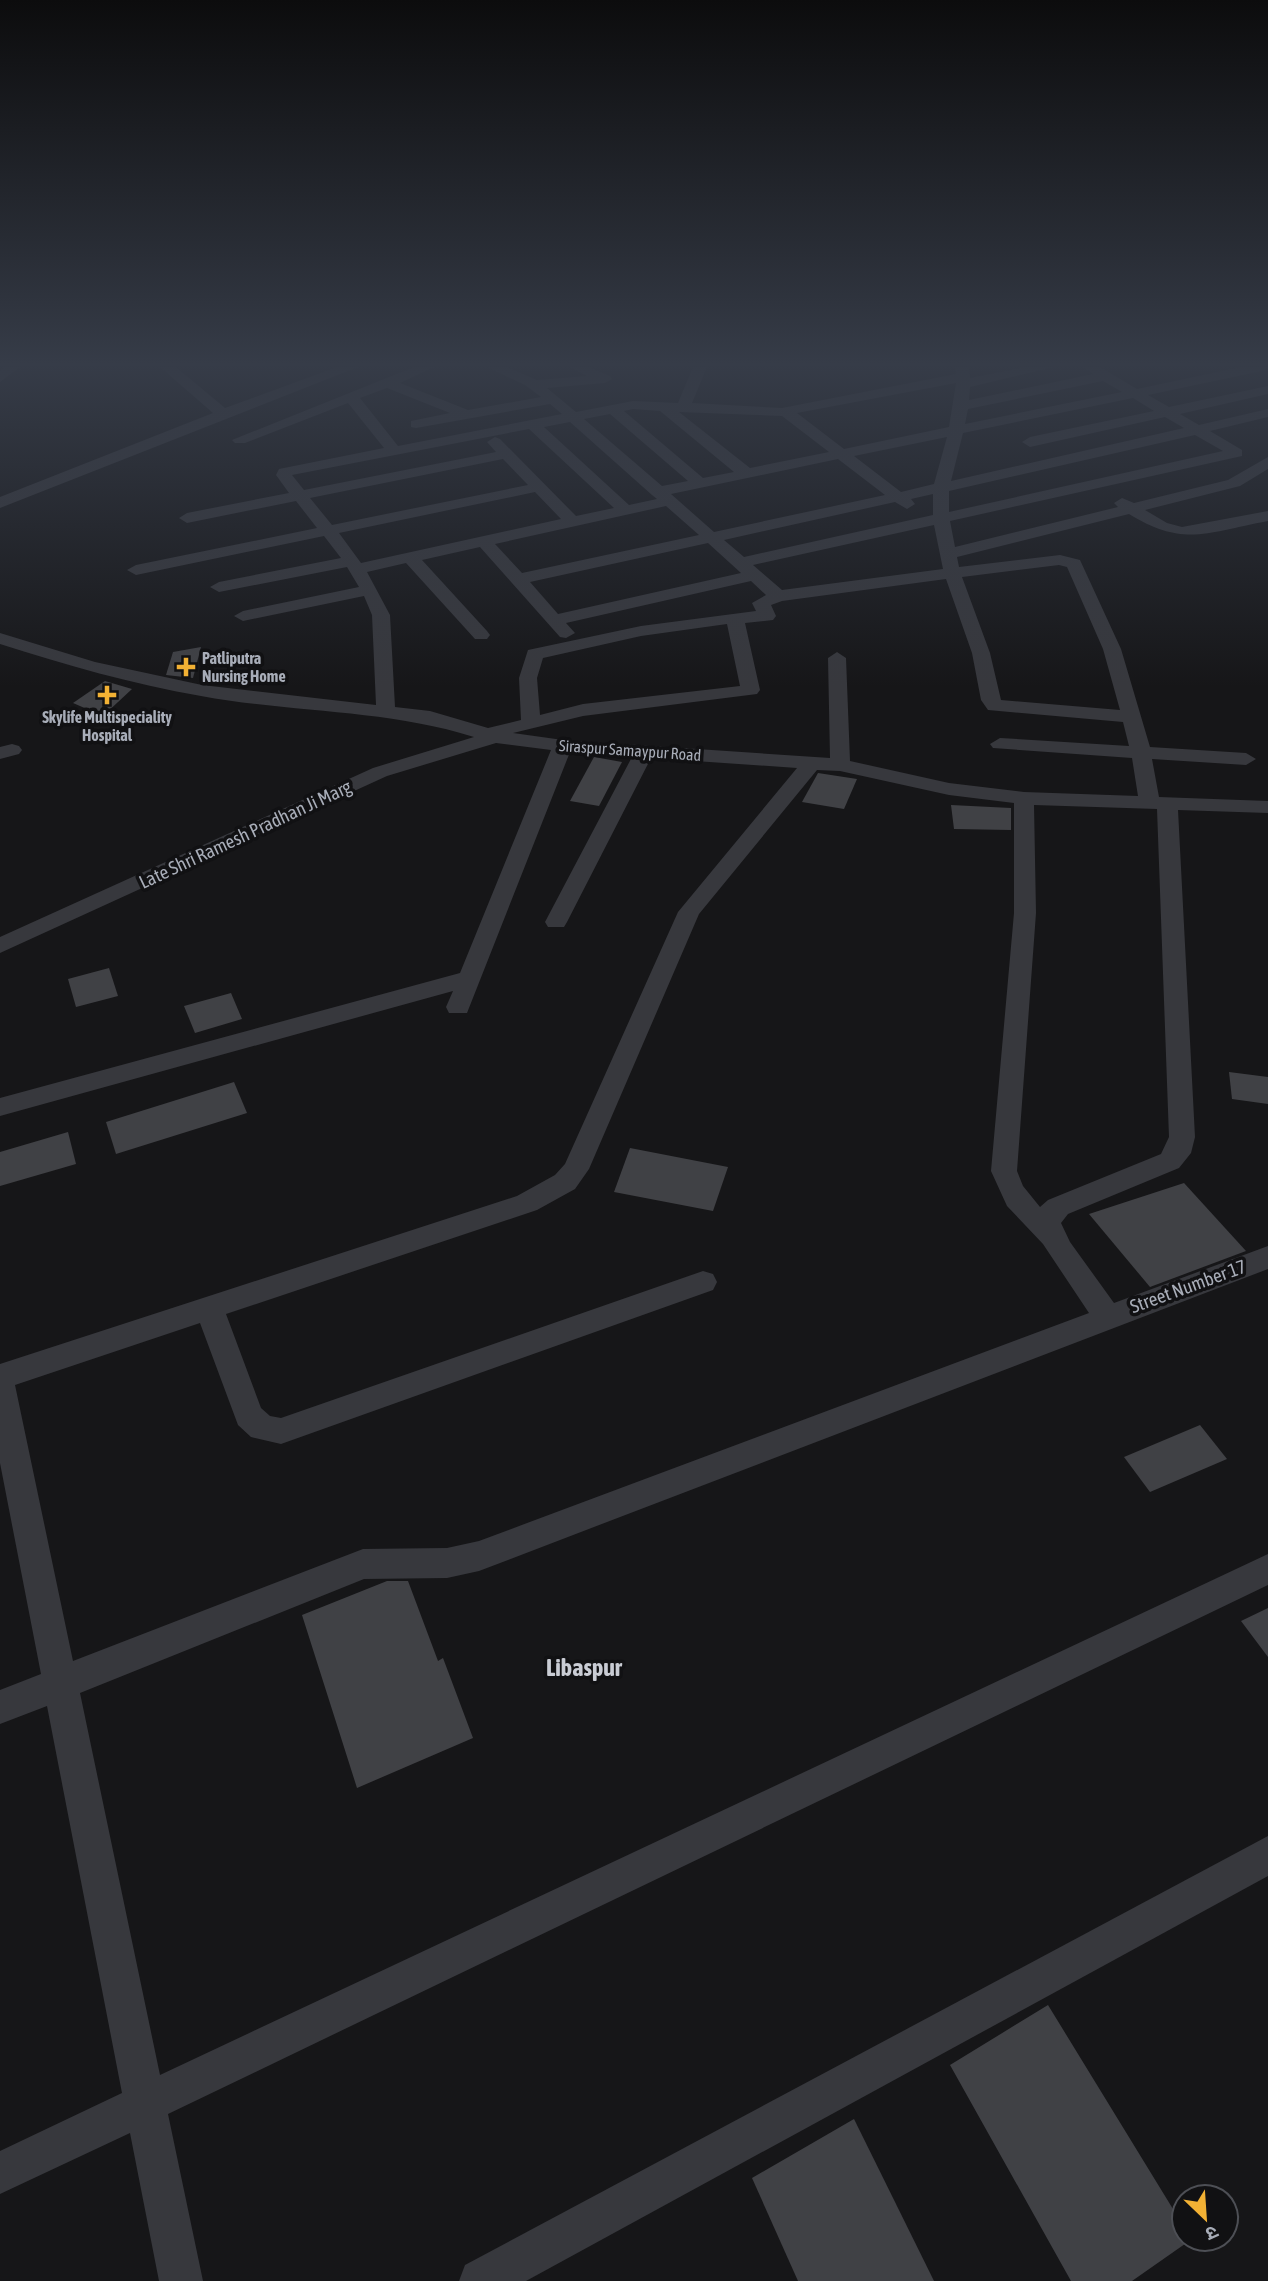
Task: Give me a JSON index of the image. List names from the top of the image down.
{
  "streets": {
    "street": ["Siraspur Samaypur Road", "Late Shri Ramesh Pradhan Ji Marg", "Street Number 17"]
  },
  "crossings": [
    ["Siraspur Samaypur Road", "Late Shri Ramesh Pradhan Ji Marg"]
  ],
  "districts": ["Libaspur"],
  "places": {
    "health": ["Patliputra Nursing Home", "Skylife Multispeciality Hospital"]
  },
  "north": "bottom right"
}
